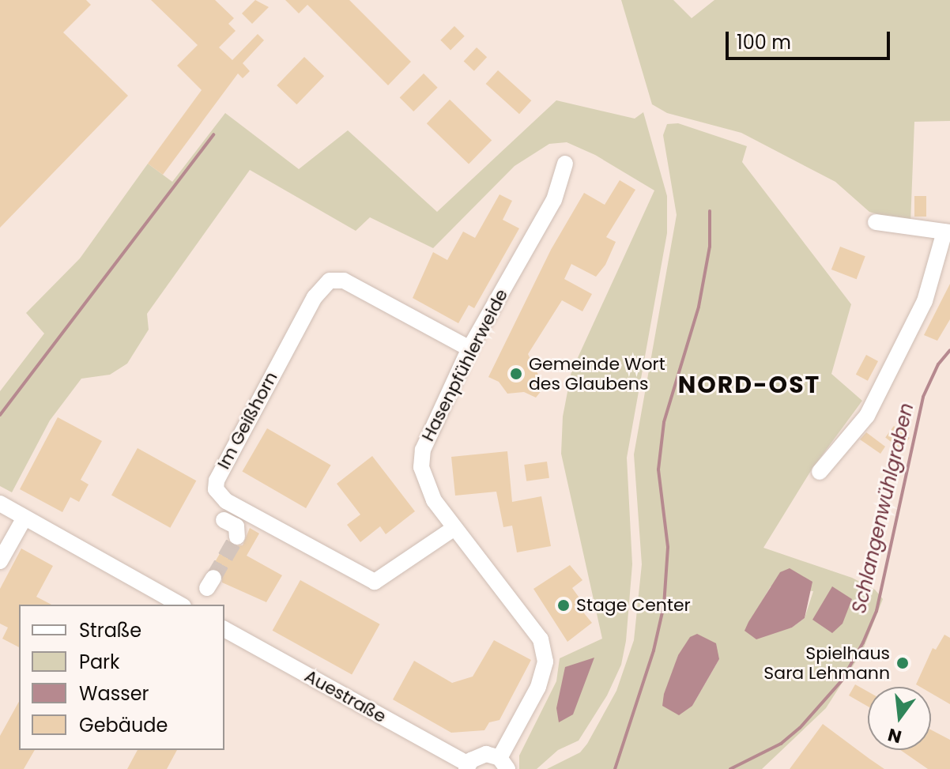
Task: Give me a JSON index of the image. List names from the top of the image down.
{
  "streets": {
    "street": ["Hasenpfühlerweide", "Im Geißhorn", "Auestraße"]
  },
  "crossings": [
    ["Hasenpfühlerweide", "Im Geißhorn"],
    ["Hasenpfühlerweide", "Auestraße"]
  ],
  "districts": ["NORD-OST"],
  "water": ["Schlangenwühlgraben"],
  "places": ["Gemeinde Wort des Glaubens", "Stage Center", "Spielhaus Sara Lehmann"],
  "legend": [
    "Straße",
    "Park",
    "Wasser",
    "Gebäude"
  ],
  "scale_bar": "100 m",
  "north": "bottom"
}
